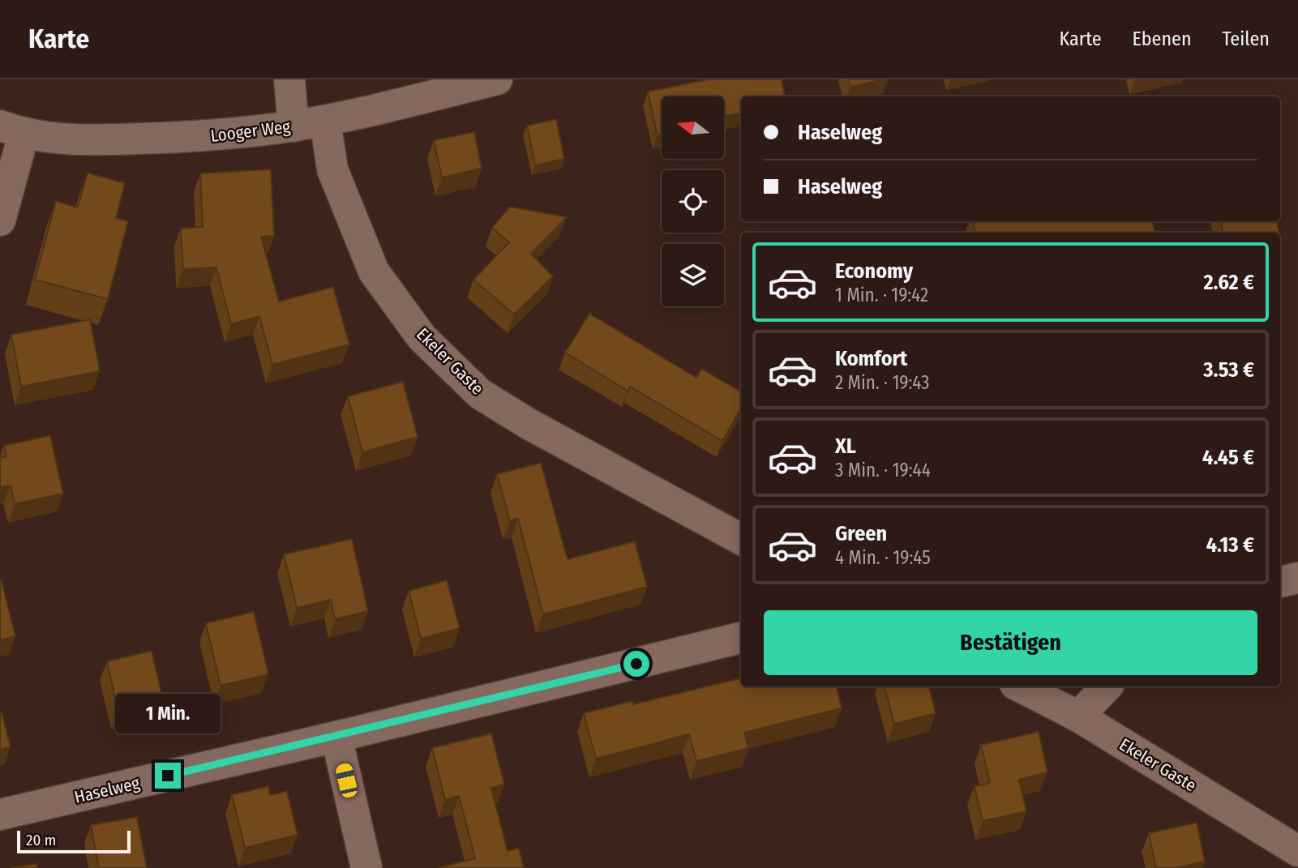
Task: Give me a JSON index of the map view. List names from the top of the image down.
{
  "streets": {
    "street": ["Looger Weg", "Ekeler Gaste", "Haselweg"]
  },
  "crossings": [
    ["Looger Weg", "Ekeler Gaste"]
  ],
  "scale_bar": "20 m",
  "north": "left",
  "page": {
    "header": "Karte",
    "nav": ["Karte", "Ebenen", "Teilen"],
    "banner": ["Haselweg", "Haselweg"],
    "list": [
      {
        "name": "Economy",
        "note": "1 Min. · 19:42",
        "value": "2.62 €"
      },
      {
        "name": "Komfort",
        "note": "2 Min. · 19:43",
        "value": "3.53 €"
      },
      {
        "name": "XL",
        "note": "3 Min. · 19:44",
        "value": "4.45 €"
      },
      {
        "name": "Green",
        "note": "4 Min. · 19:45",
        "value": "4.13 €"
      }
    ],
    "buttons": "Bestätigen",
    "bubble": "1 Min.",
    "scale": "20 m"
  }
}
